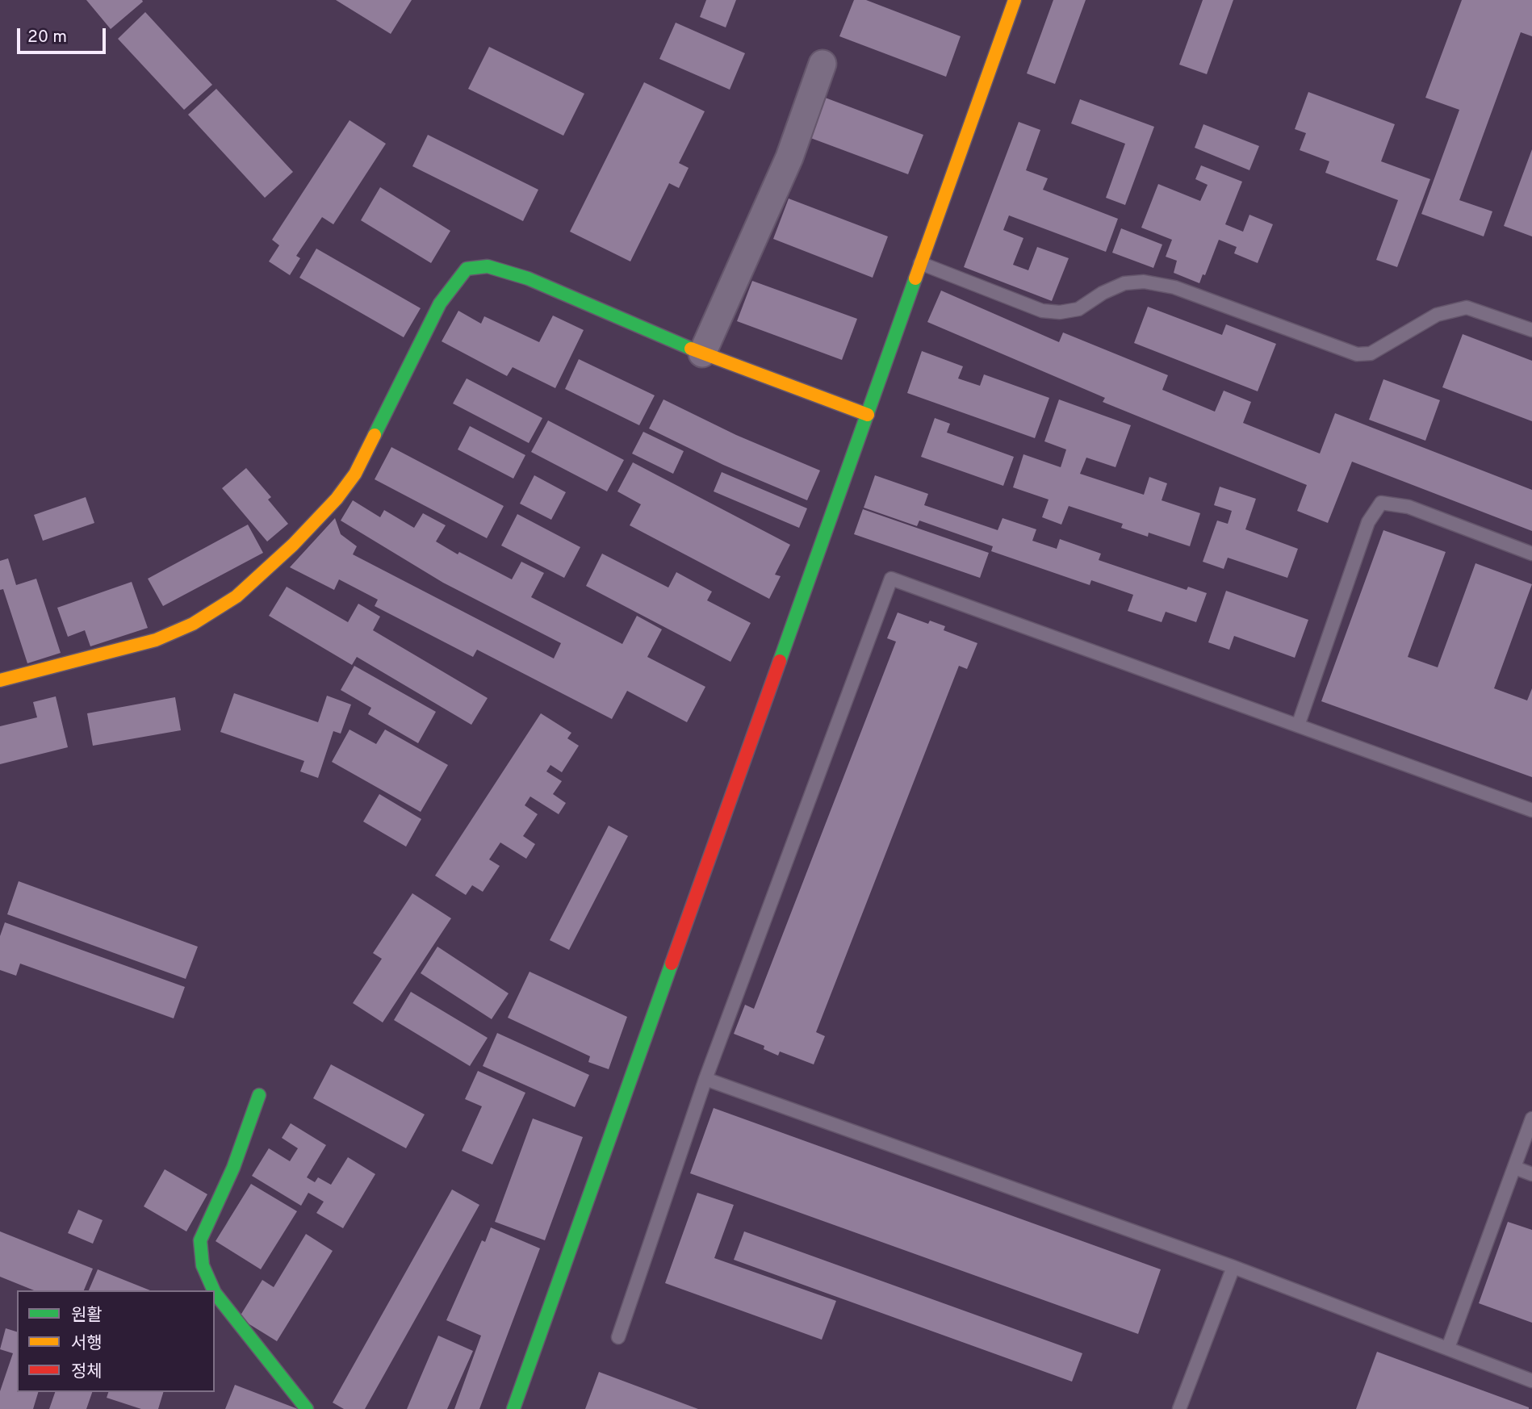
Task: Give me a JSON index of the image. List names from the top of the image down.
{
  "legend": ["원활", "서행", "정체"],
  "scale_bar": "20 m"
}
